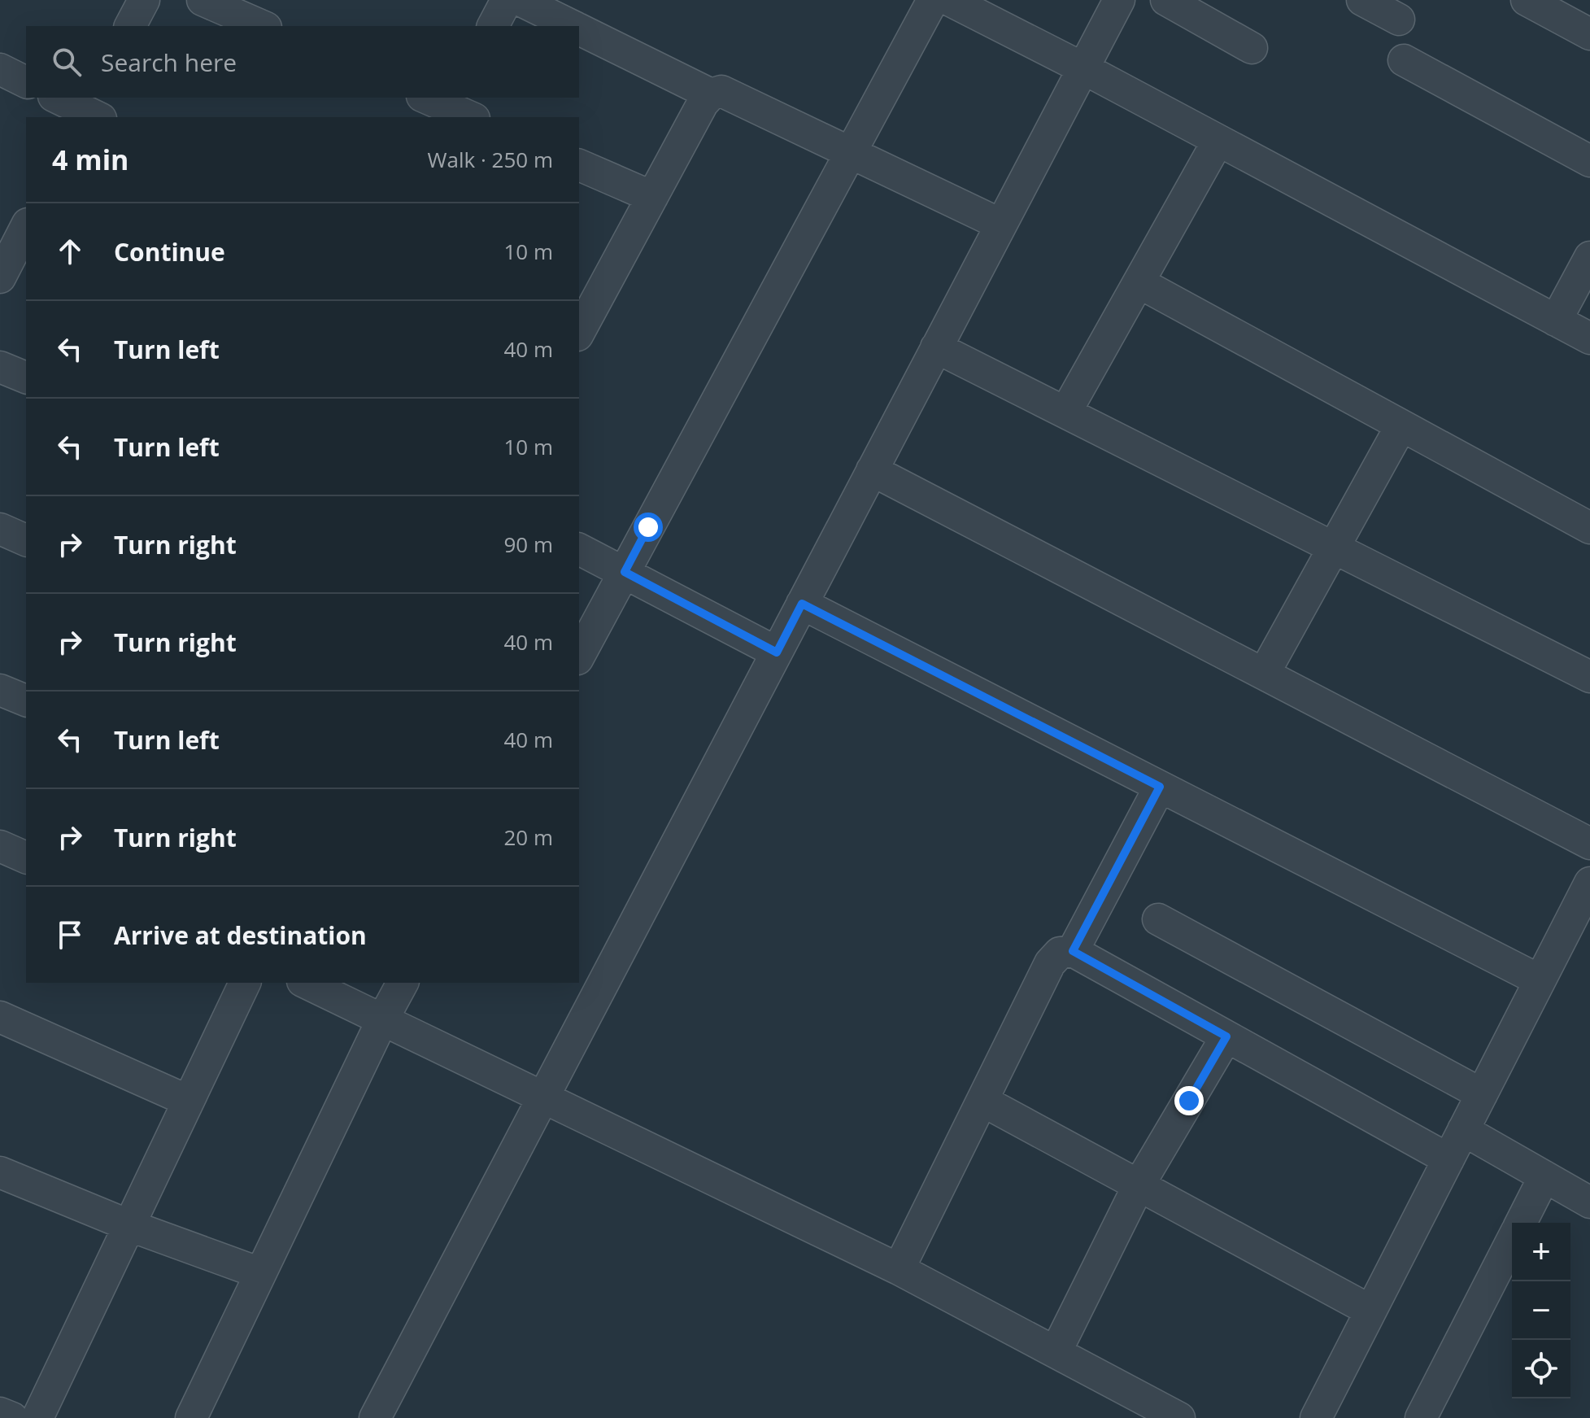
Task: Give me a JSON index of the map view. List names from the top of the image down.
{
  "page": {
    "search": "Search here",
    "heading": ["4 min", "Walk · 250 m"],
    "list": [
      ["Continue", "10 m"],
      ["Turn left", "40 m"],
      ["Turn left", "10 m"],
      ["Turn right", "90 m"],
      ["Turn right", "40 m"],
      ["Turn left", "40 m"],
      ["Turn right", "20 m"],
      "Arrive at destination"
    ],
    "map_buttons": ["+", "−"]
  }
}
